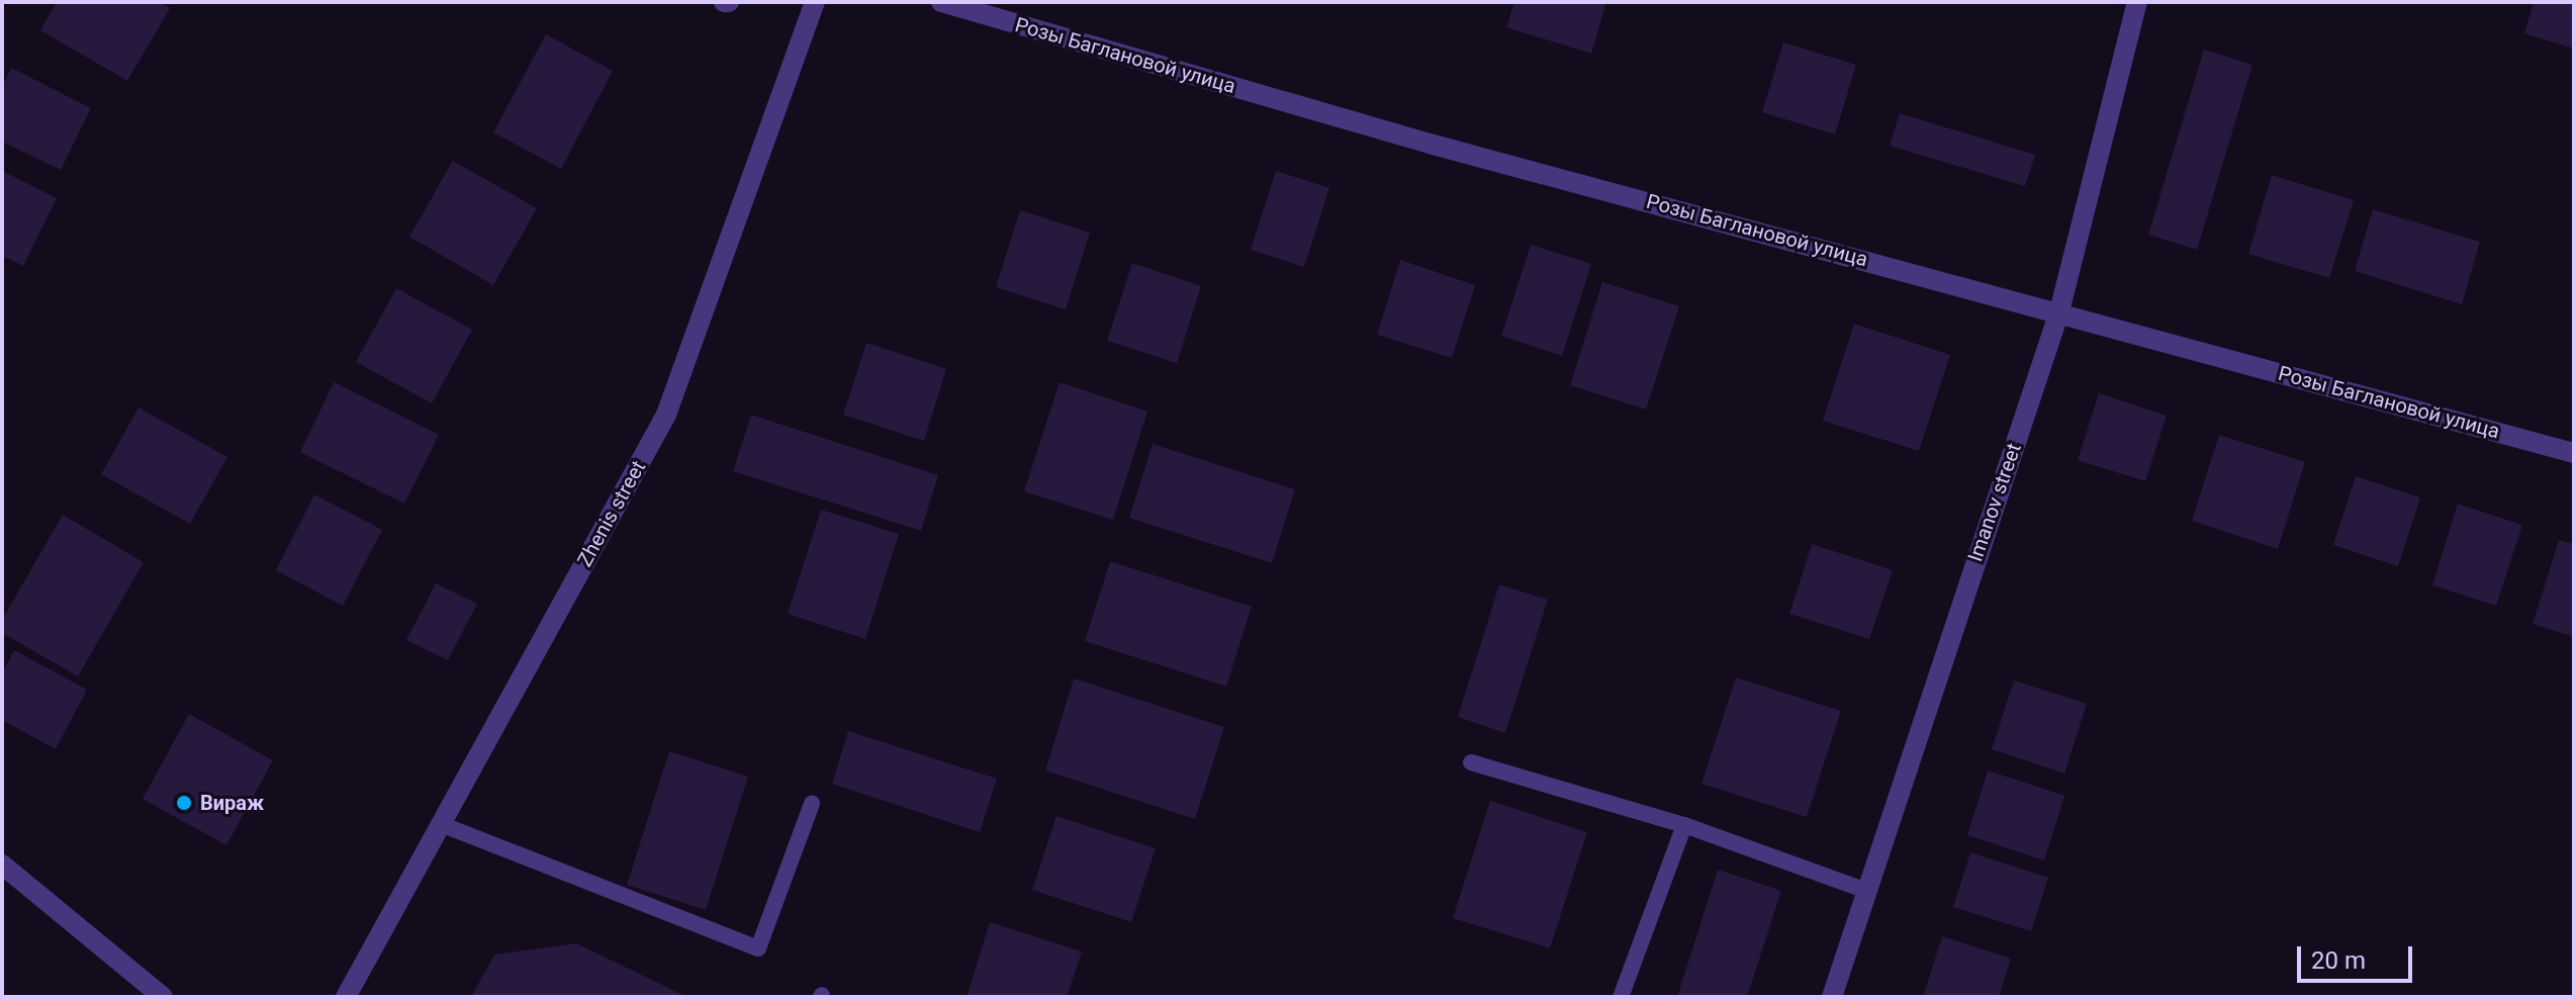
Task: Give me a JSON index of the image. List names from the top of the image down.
{
  "streets": {
    "street": ["Розы Баглановой улица", "Imanov street", "Zhenis street"]
  },
  "crossings": [
    ["Розы Баглановой улица", "Imanov street"]
  ],
  "places": ["Вираж"],
  "scale_bar": "20 m"
}
